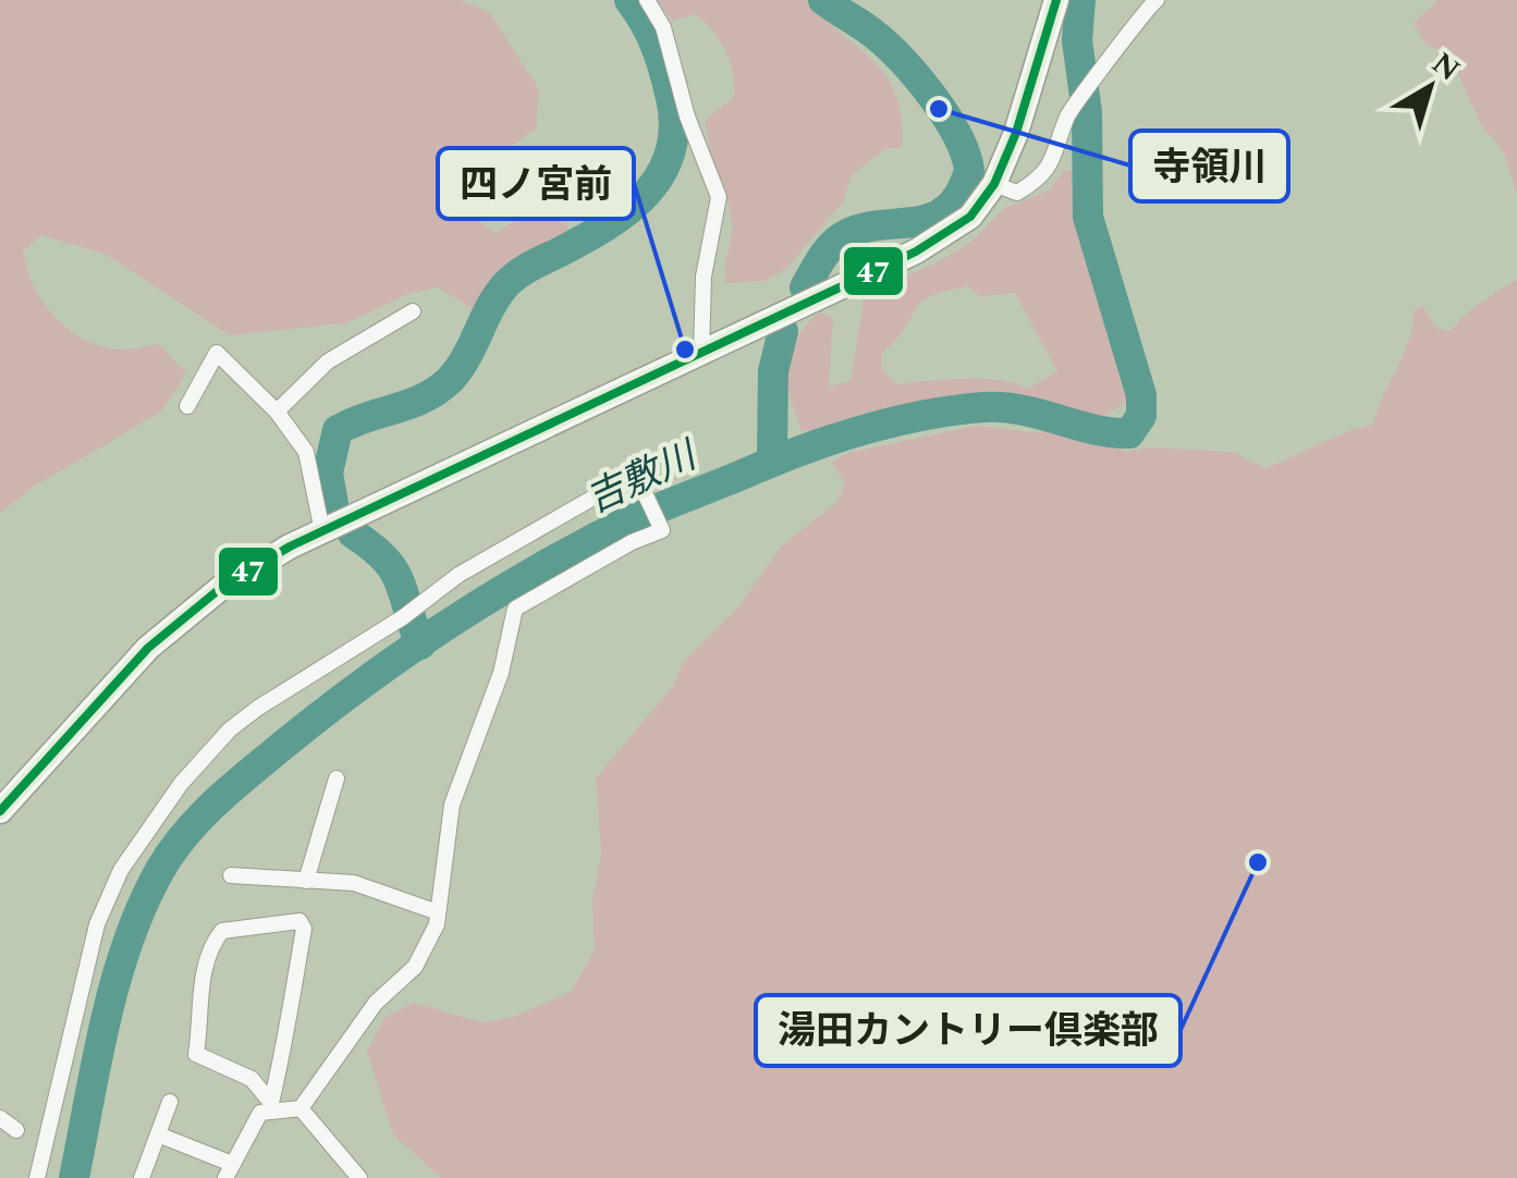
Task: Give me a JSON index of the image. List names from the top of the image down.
{
  "water": ["吉敷川"],
  "places": ["寺領川", "四ノ宮前", "湯田カントリー倶楽部"],
  "lines": ["transit line 47"],
  "north": "top right"
}
